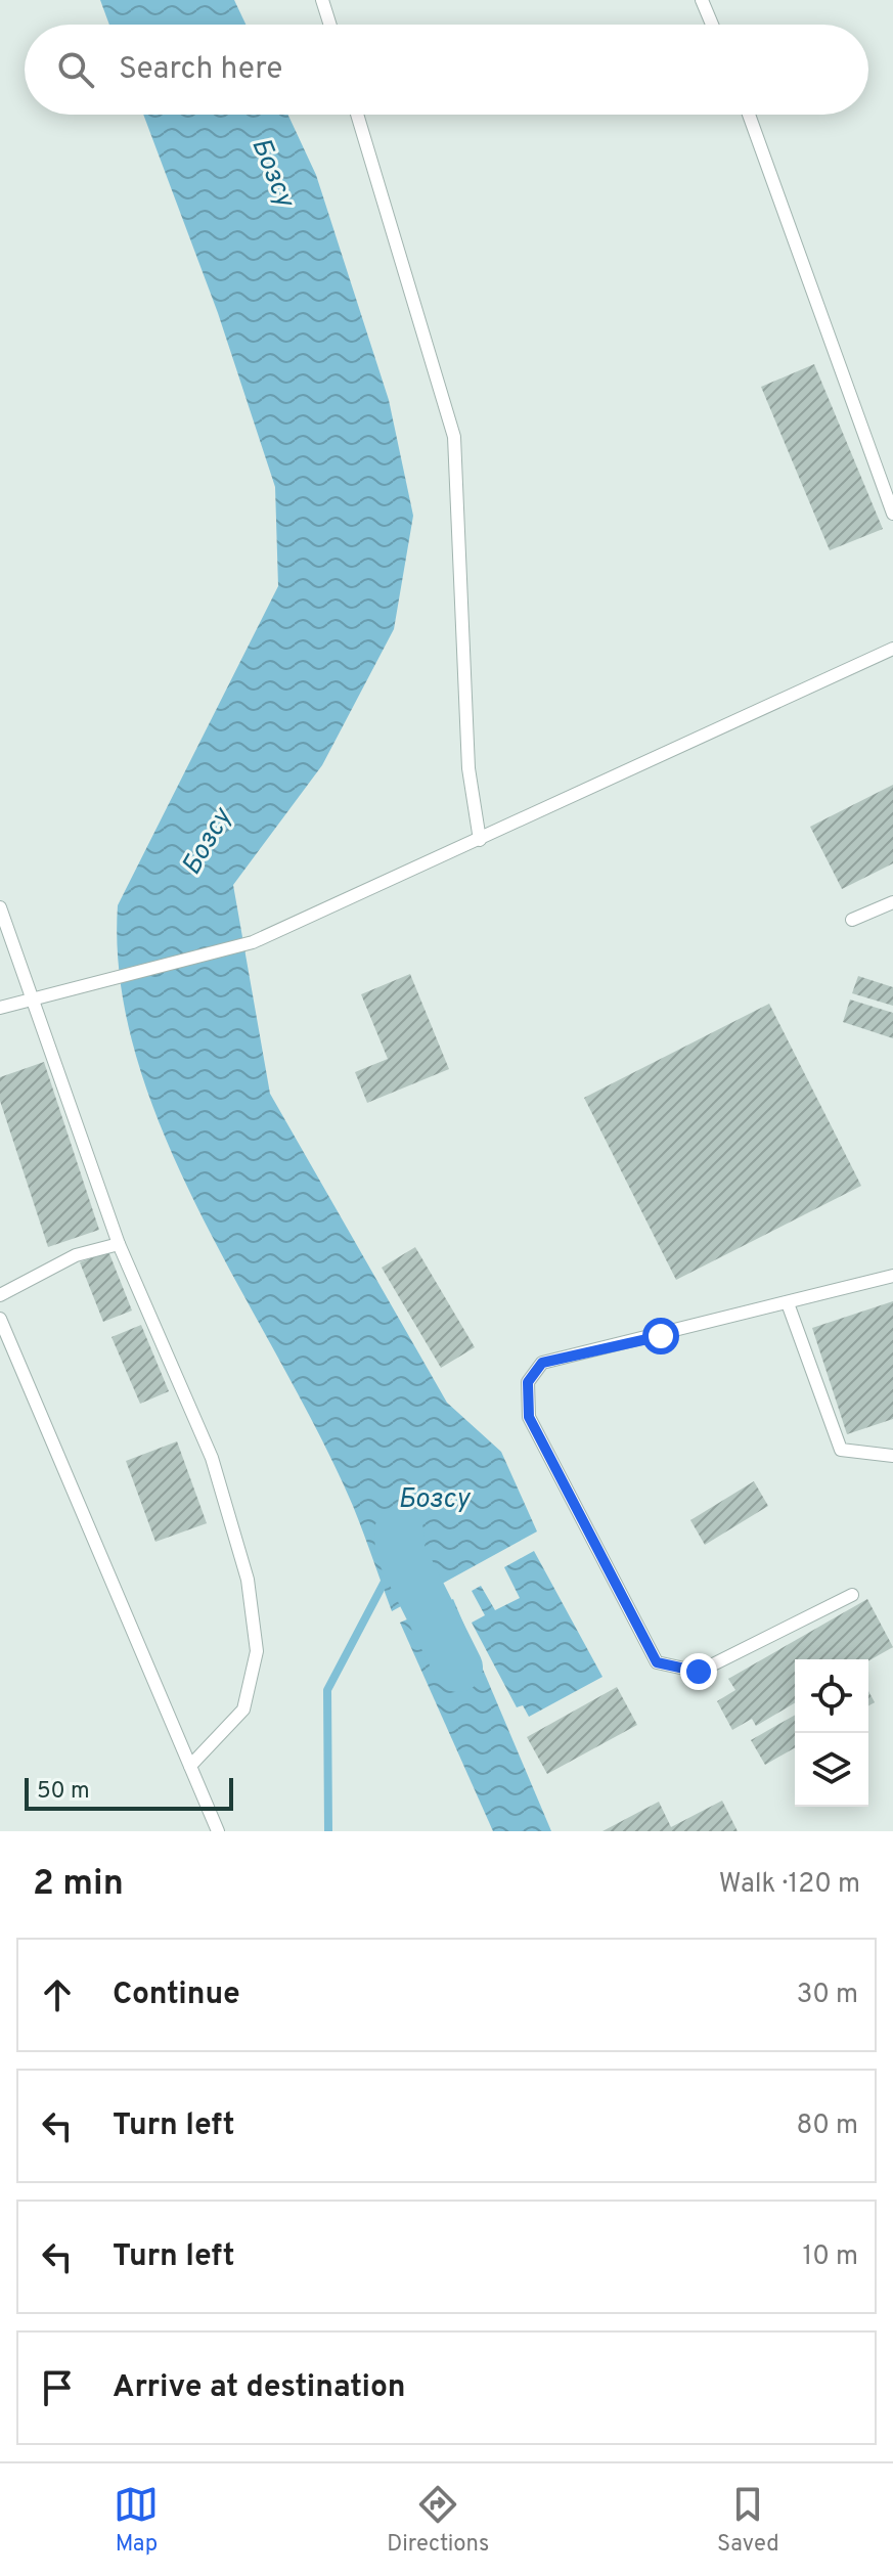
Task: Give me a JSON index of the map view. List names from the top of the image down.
{
  "water": ["Бозсу"],
  "scale_bar": "50 m",
  "page": {
    "search": "Search here",
    "scale": "50 m",
    "heading": ["2 min", "Walk · 120 m"],
    "list": [
      ["Continue", "30 m"],
      ["Turn left", "80 m"],
      ["Turn left", "10 m"],
      "Arrive at destination"
    ],
    "nav": ["Map", "Directions", "Saved"]
  }
}
